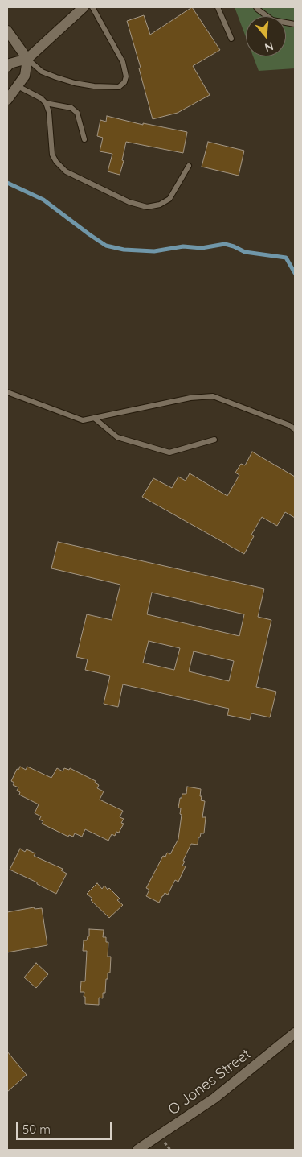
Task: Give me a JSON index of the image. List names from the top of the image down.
{
  "streets": {
    "street": ["O Jones Street"]
  },
  "scale_bar": "50 m",
  "north": "bottom"
}
